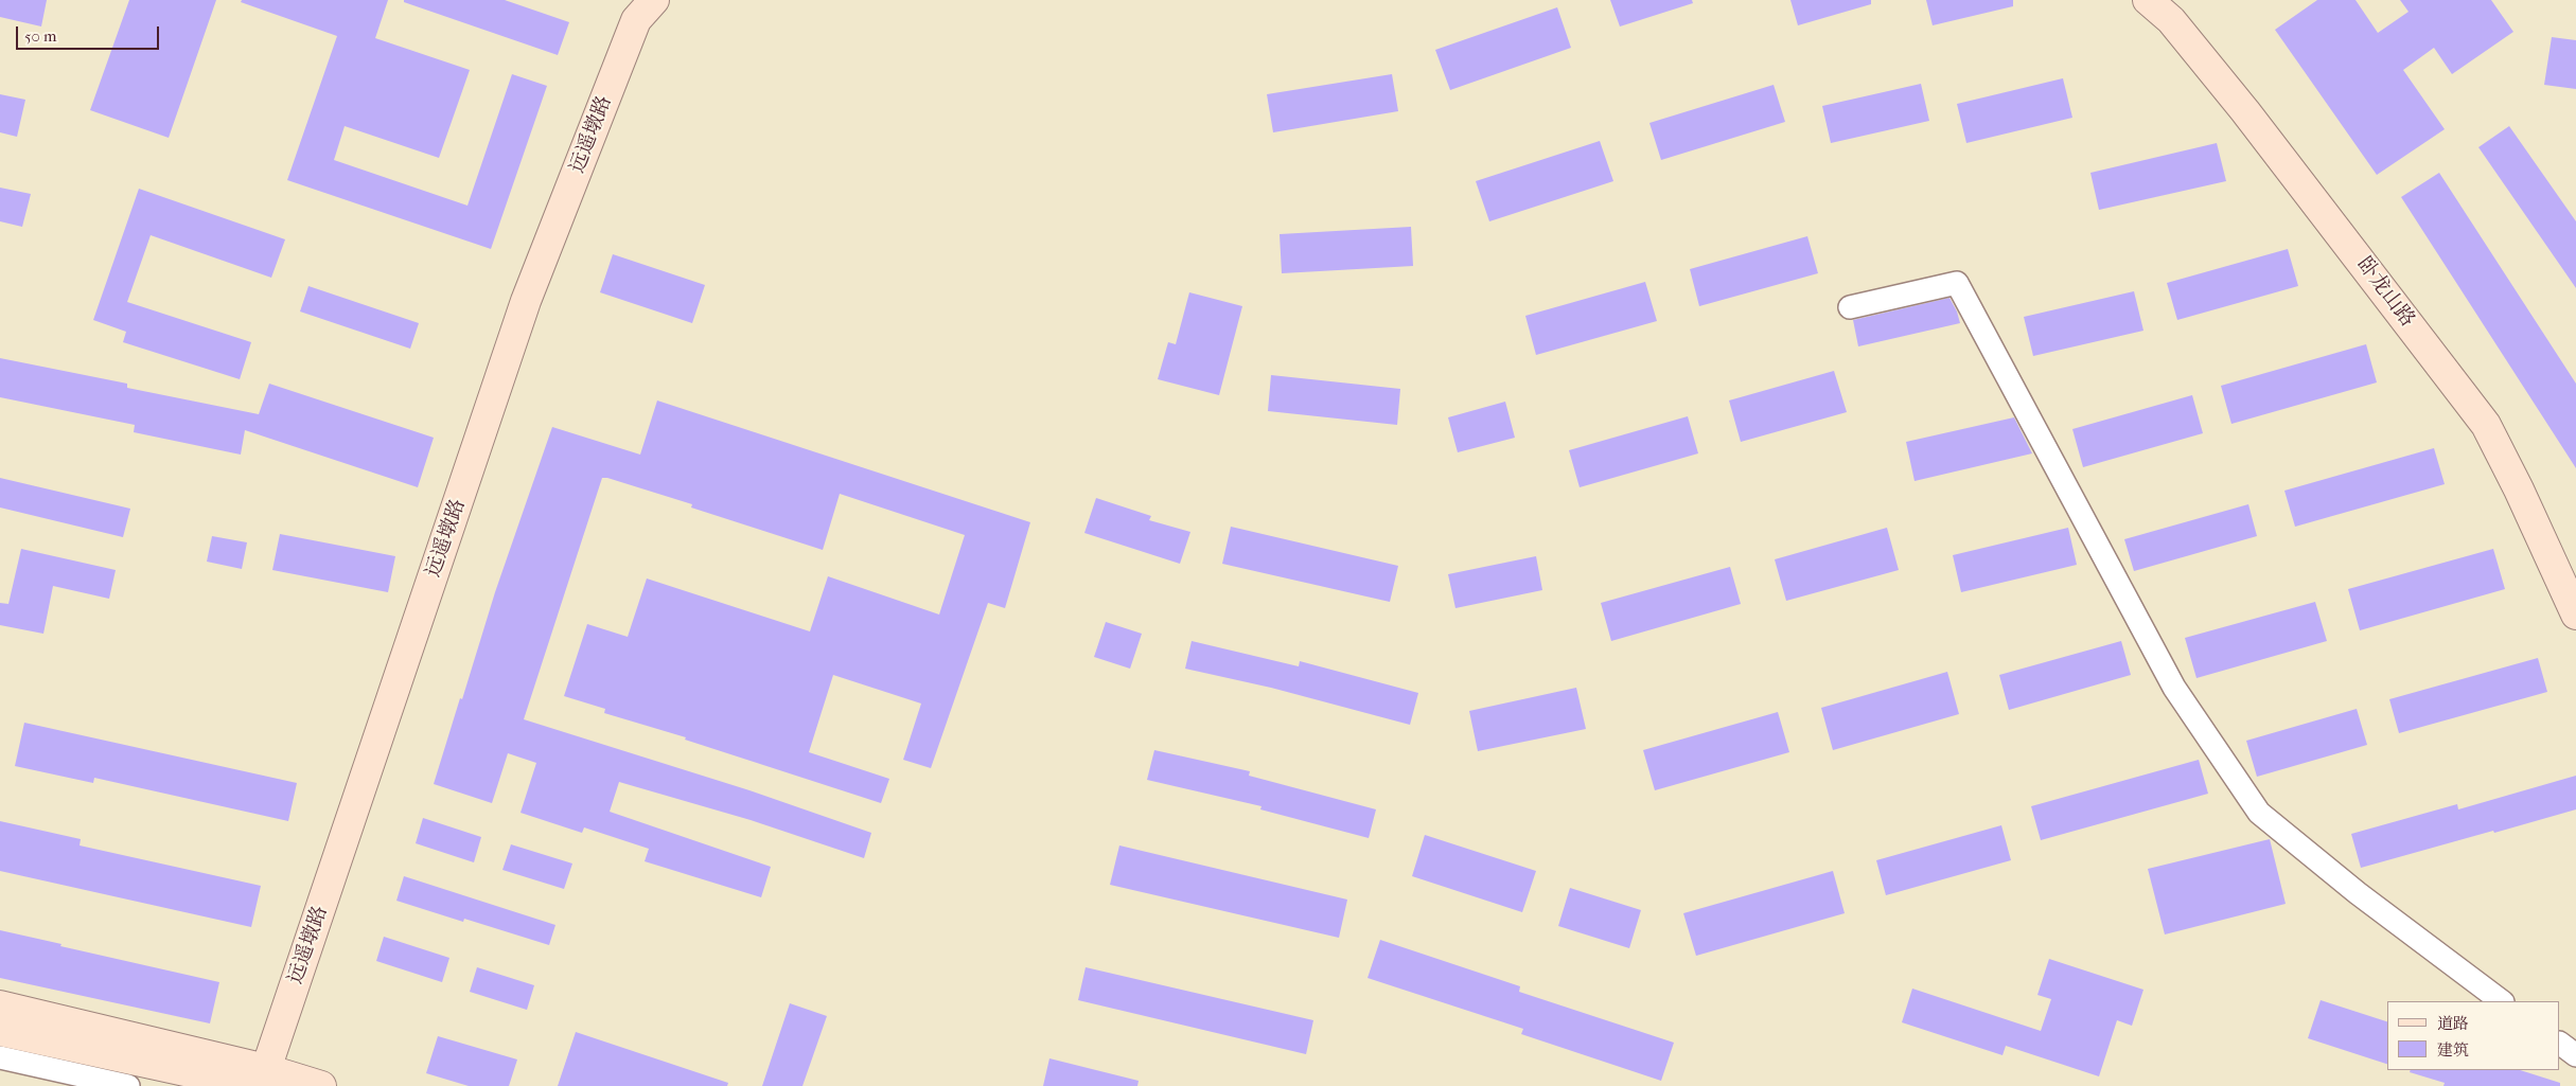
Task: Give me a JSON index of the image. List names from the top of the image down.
{
  "streets": {
    "street": ["远遥墩路", "卧龙山路"]
  },
  "legend": ["道路", "建筑"],
  "scale_bar": "50 m"
}
